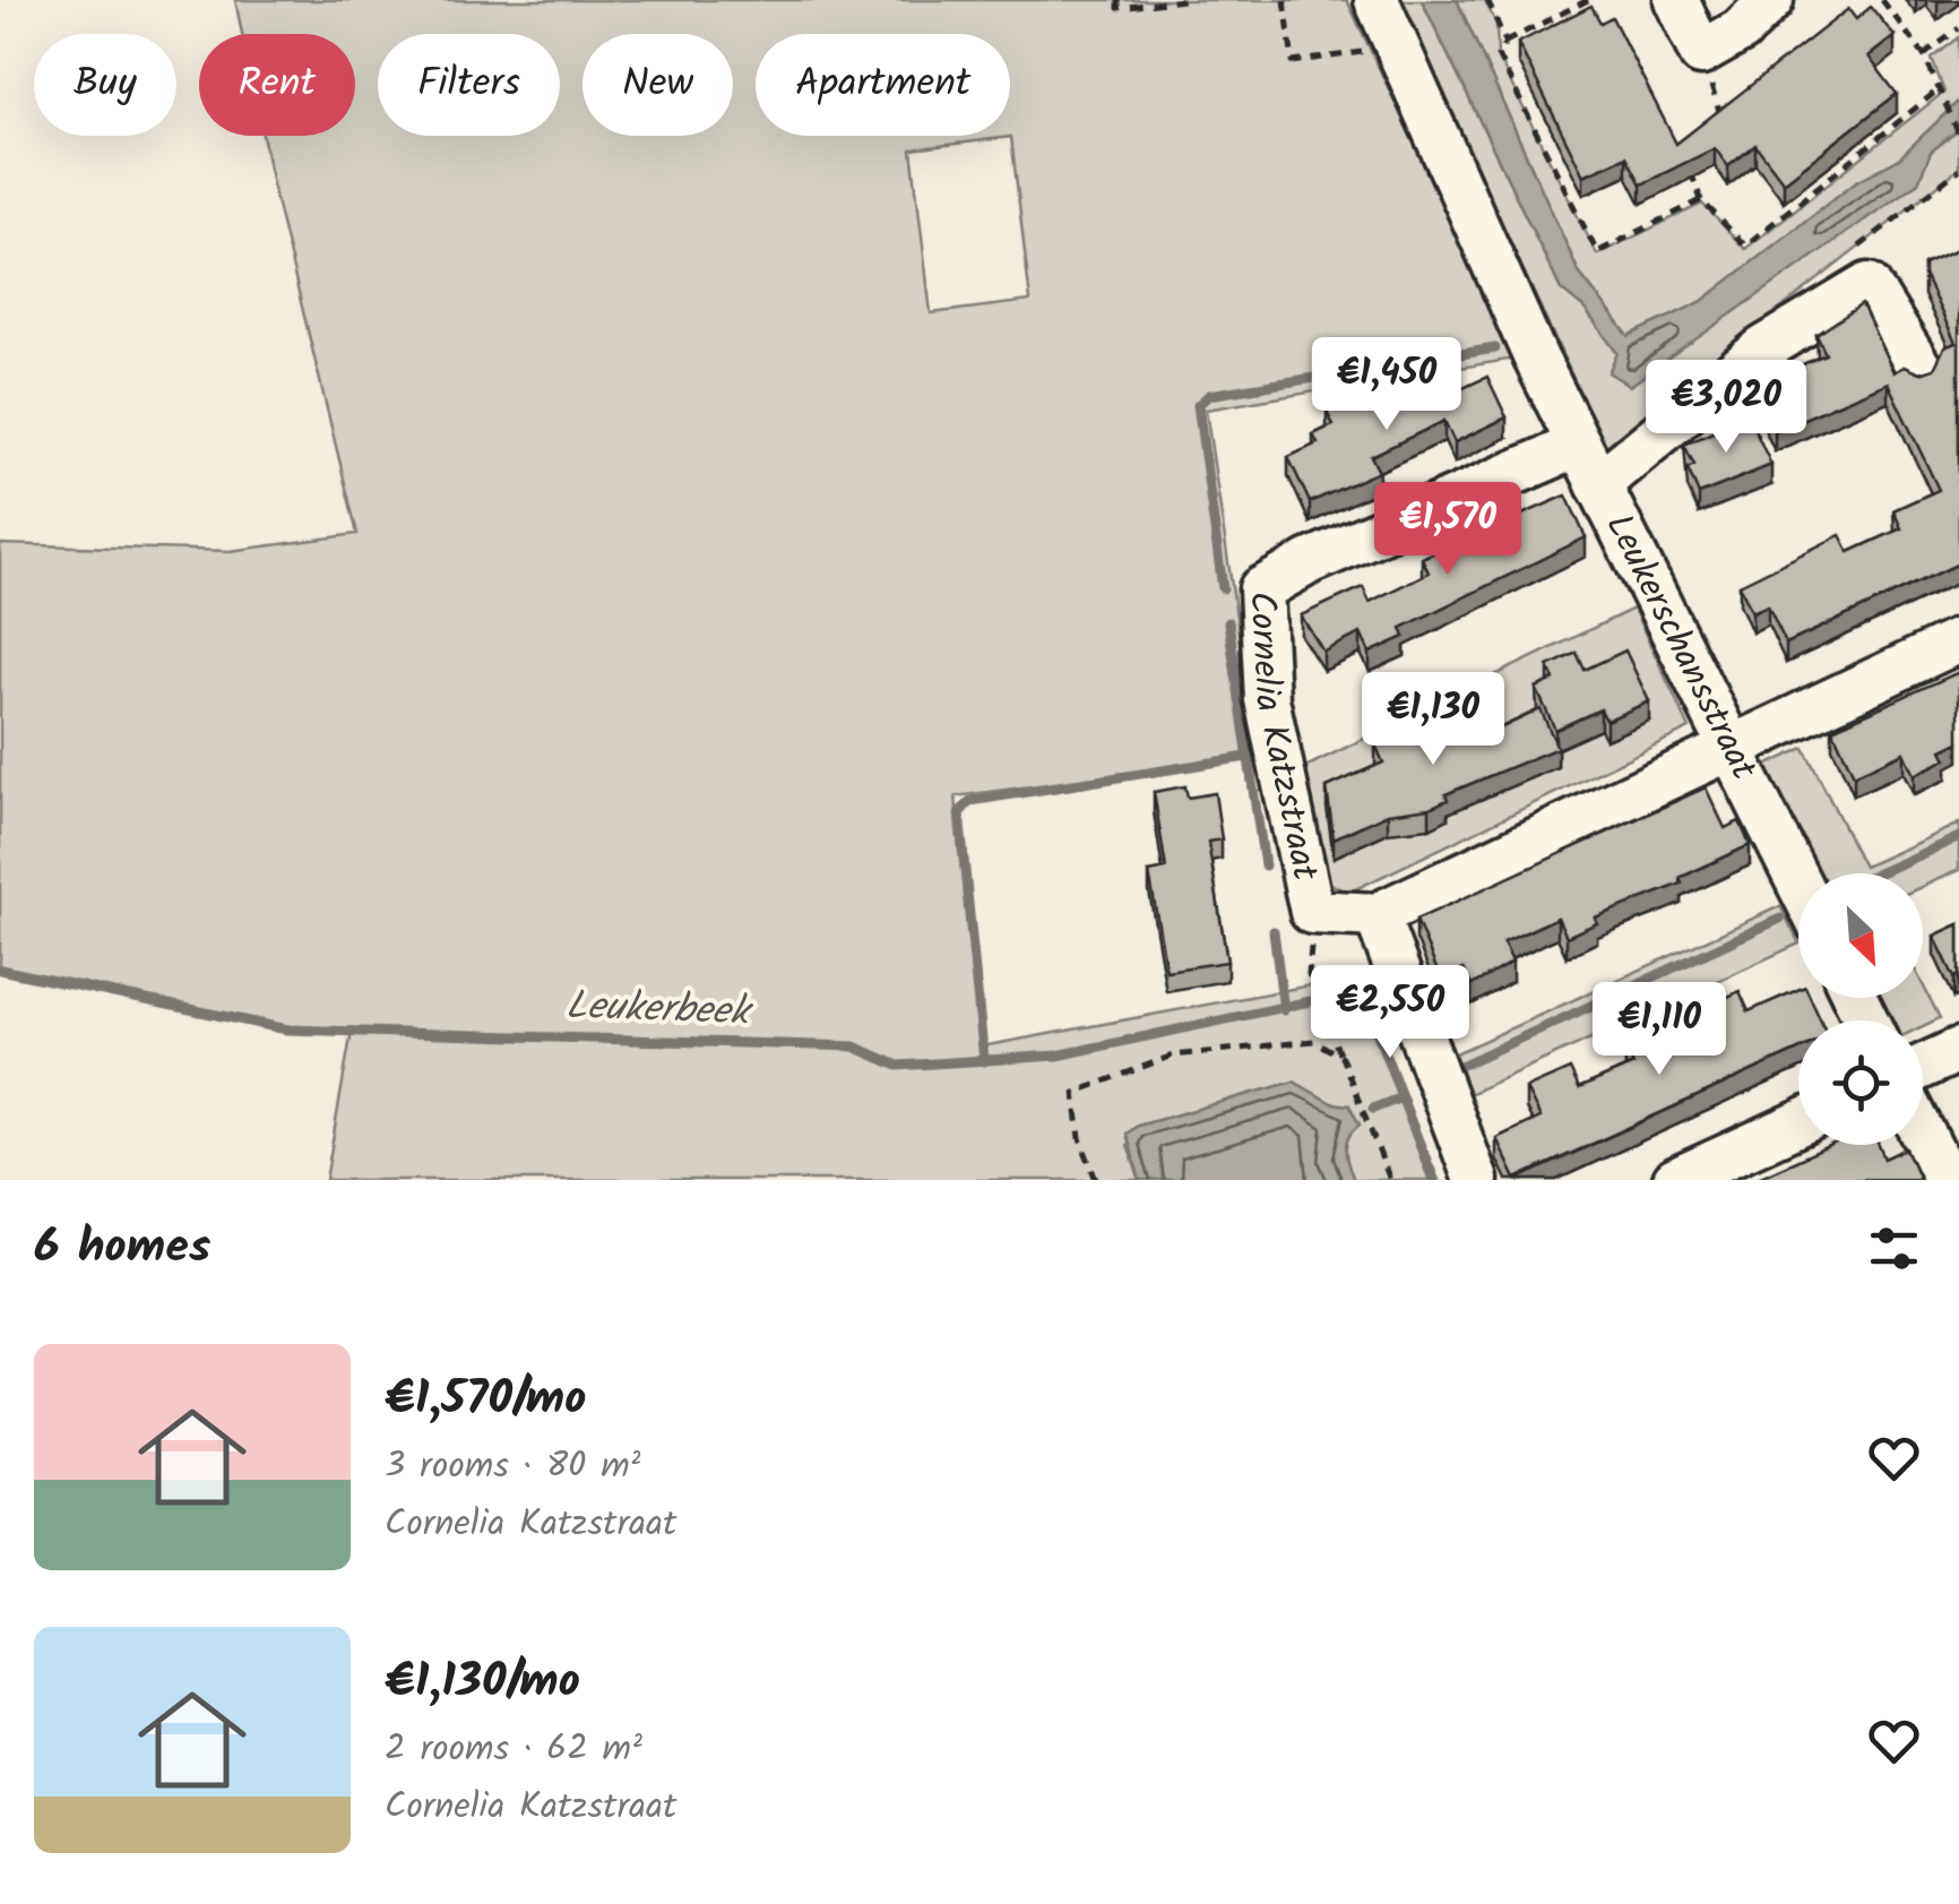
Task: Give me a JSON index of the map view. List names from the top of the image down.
{
  "streets": {
    "street": ["Leukerschansstraat", "Cornelia Katzstraat"]
  },
  "crossings": [
    ["Leukerschansstraat", "Cornelia Katzstraat"]
  ],
  "water": ["Leukerbeek"],
  "north": "bottom right",
  "page": {
    "chip": [
      "Buy",
      "Rent",
      "Filters",
      "New",
      "Apartment"
    ],
    "price": [
      "€1,450",
      "€3,020",
      "€1,570",
      "€1,130",
      "€2,550",
      "€1,110"
    ],
    "heading": "6 homes",
    "list": [
      {
        "name": "€1,570/mo",
        "note": "3 rooms · 80 m² · Cornelia Katzstraat"
      },
      {
        "name": "€1,130/mo",
        "note": "2 rooms · 62 m² · Cornelia Katzstraat"
      }
    ]
  }
}
